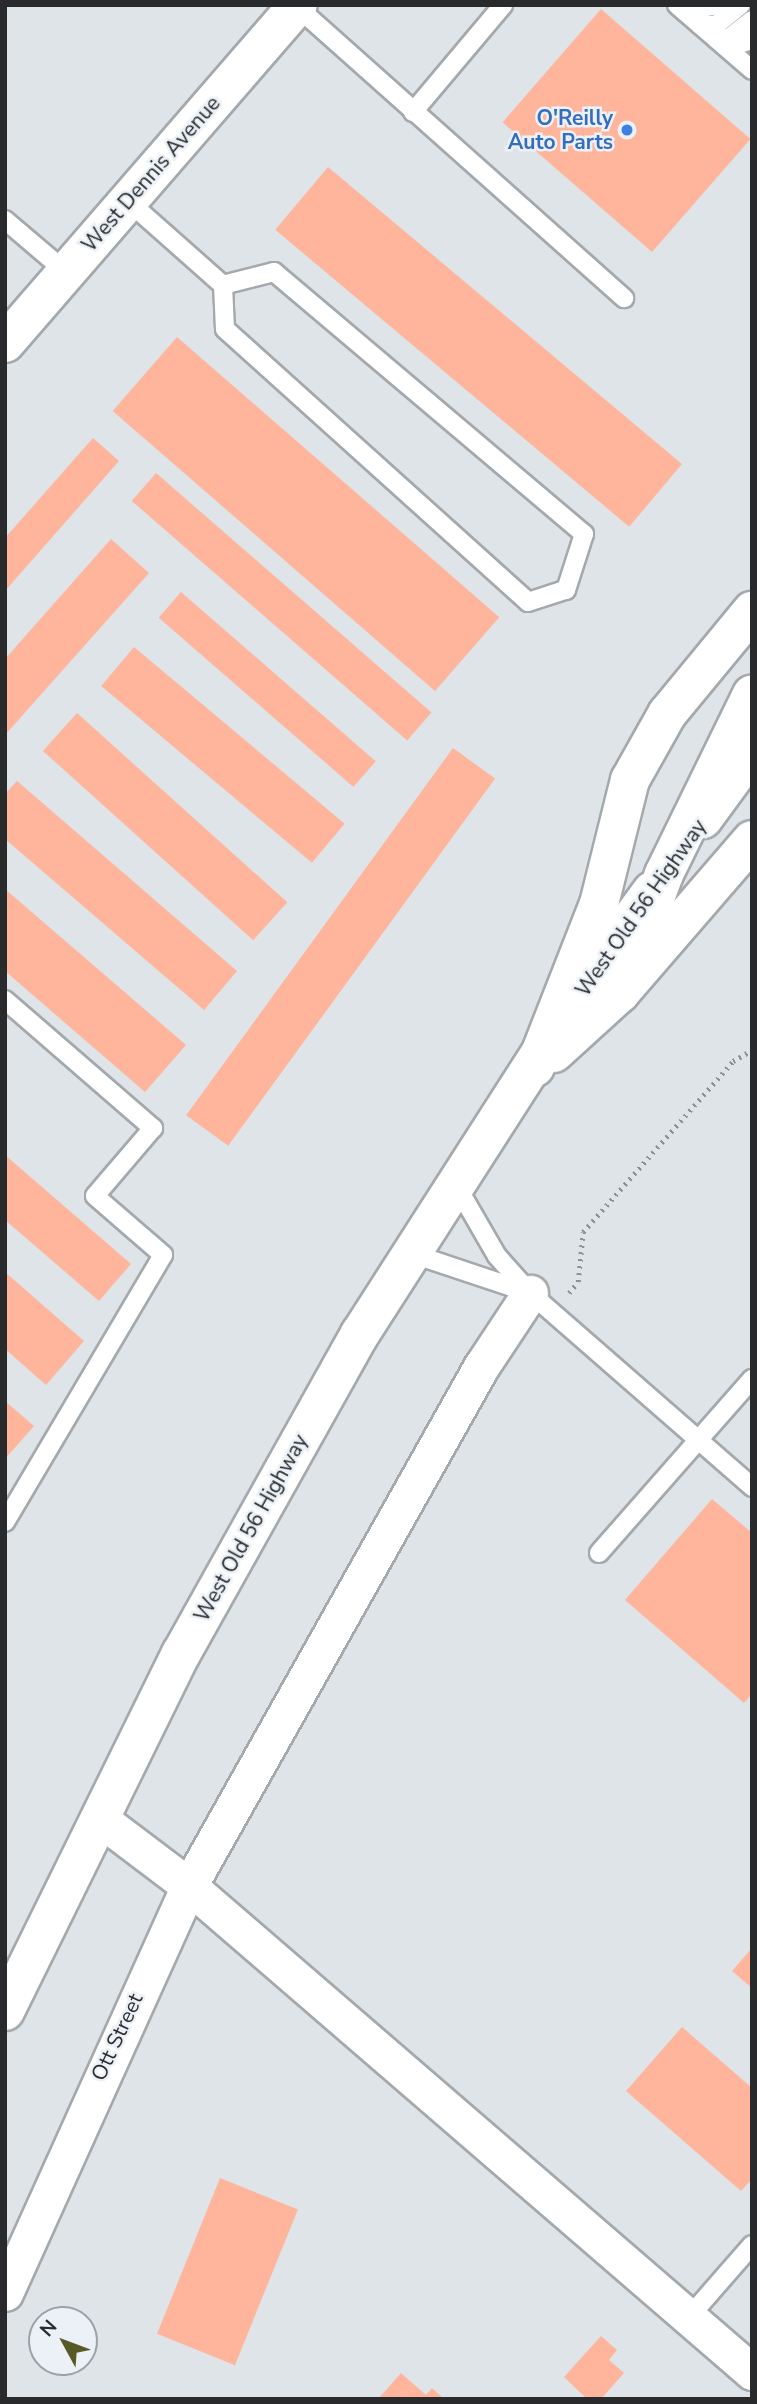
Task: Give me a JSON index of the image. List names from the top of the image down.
{
  "streets": {
    "main road": ["West Dennis Avenue", "West Old 56 Highway"],
    "street": ["Ott Street"]
  },
  "places": ["O'Reilly Auto Parts"],
  "north": "top left"
}
